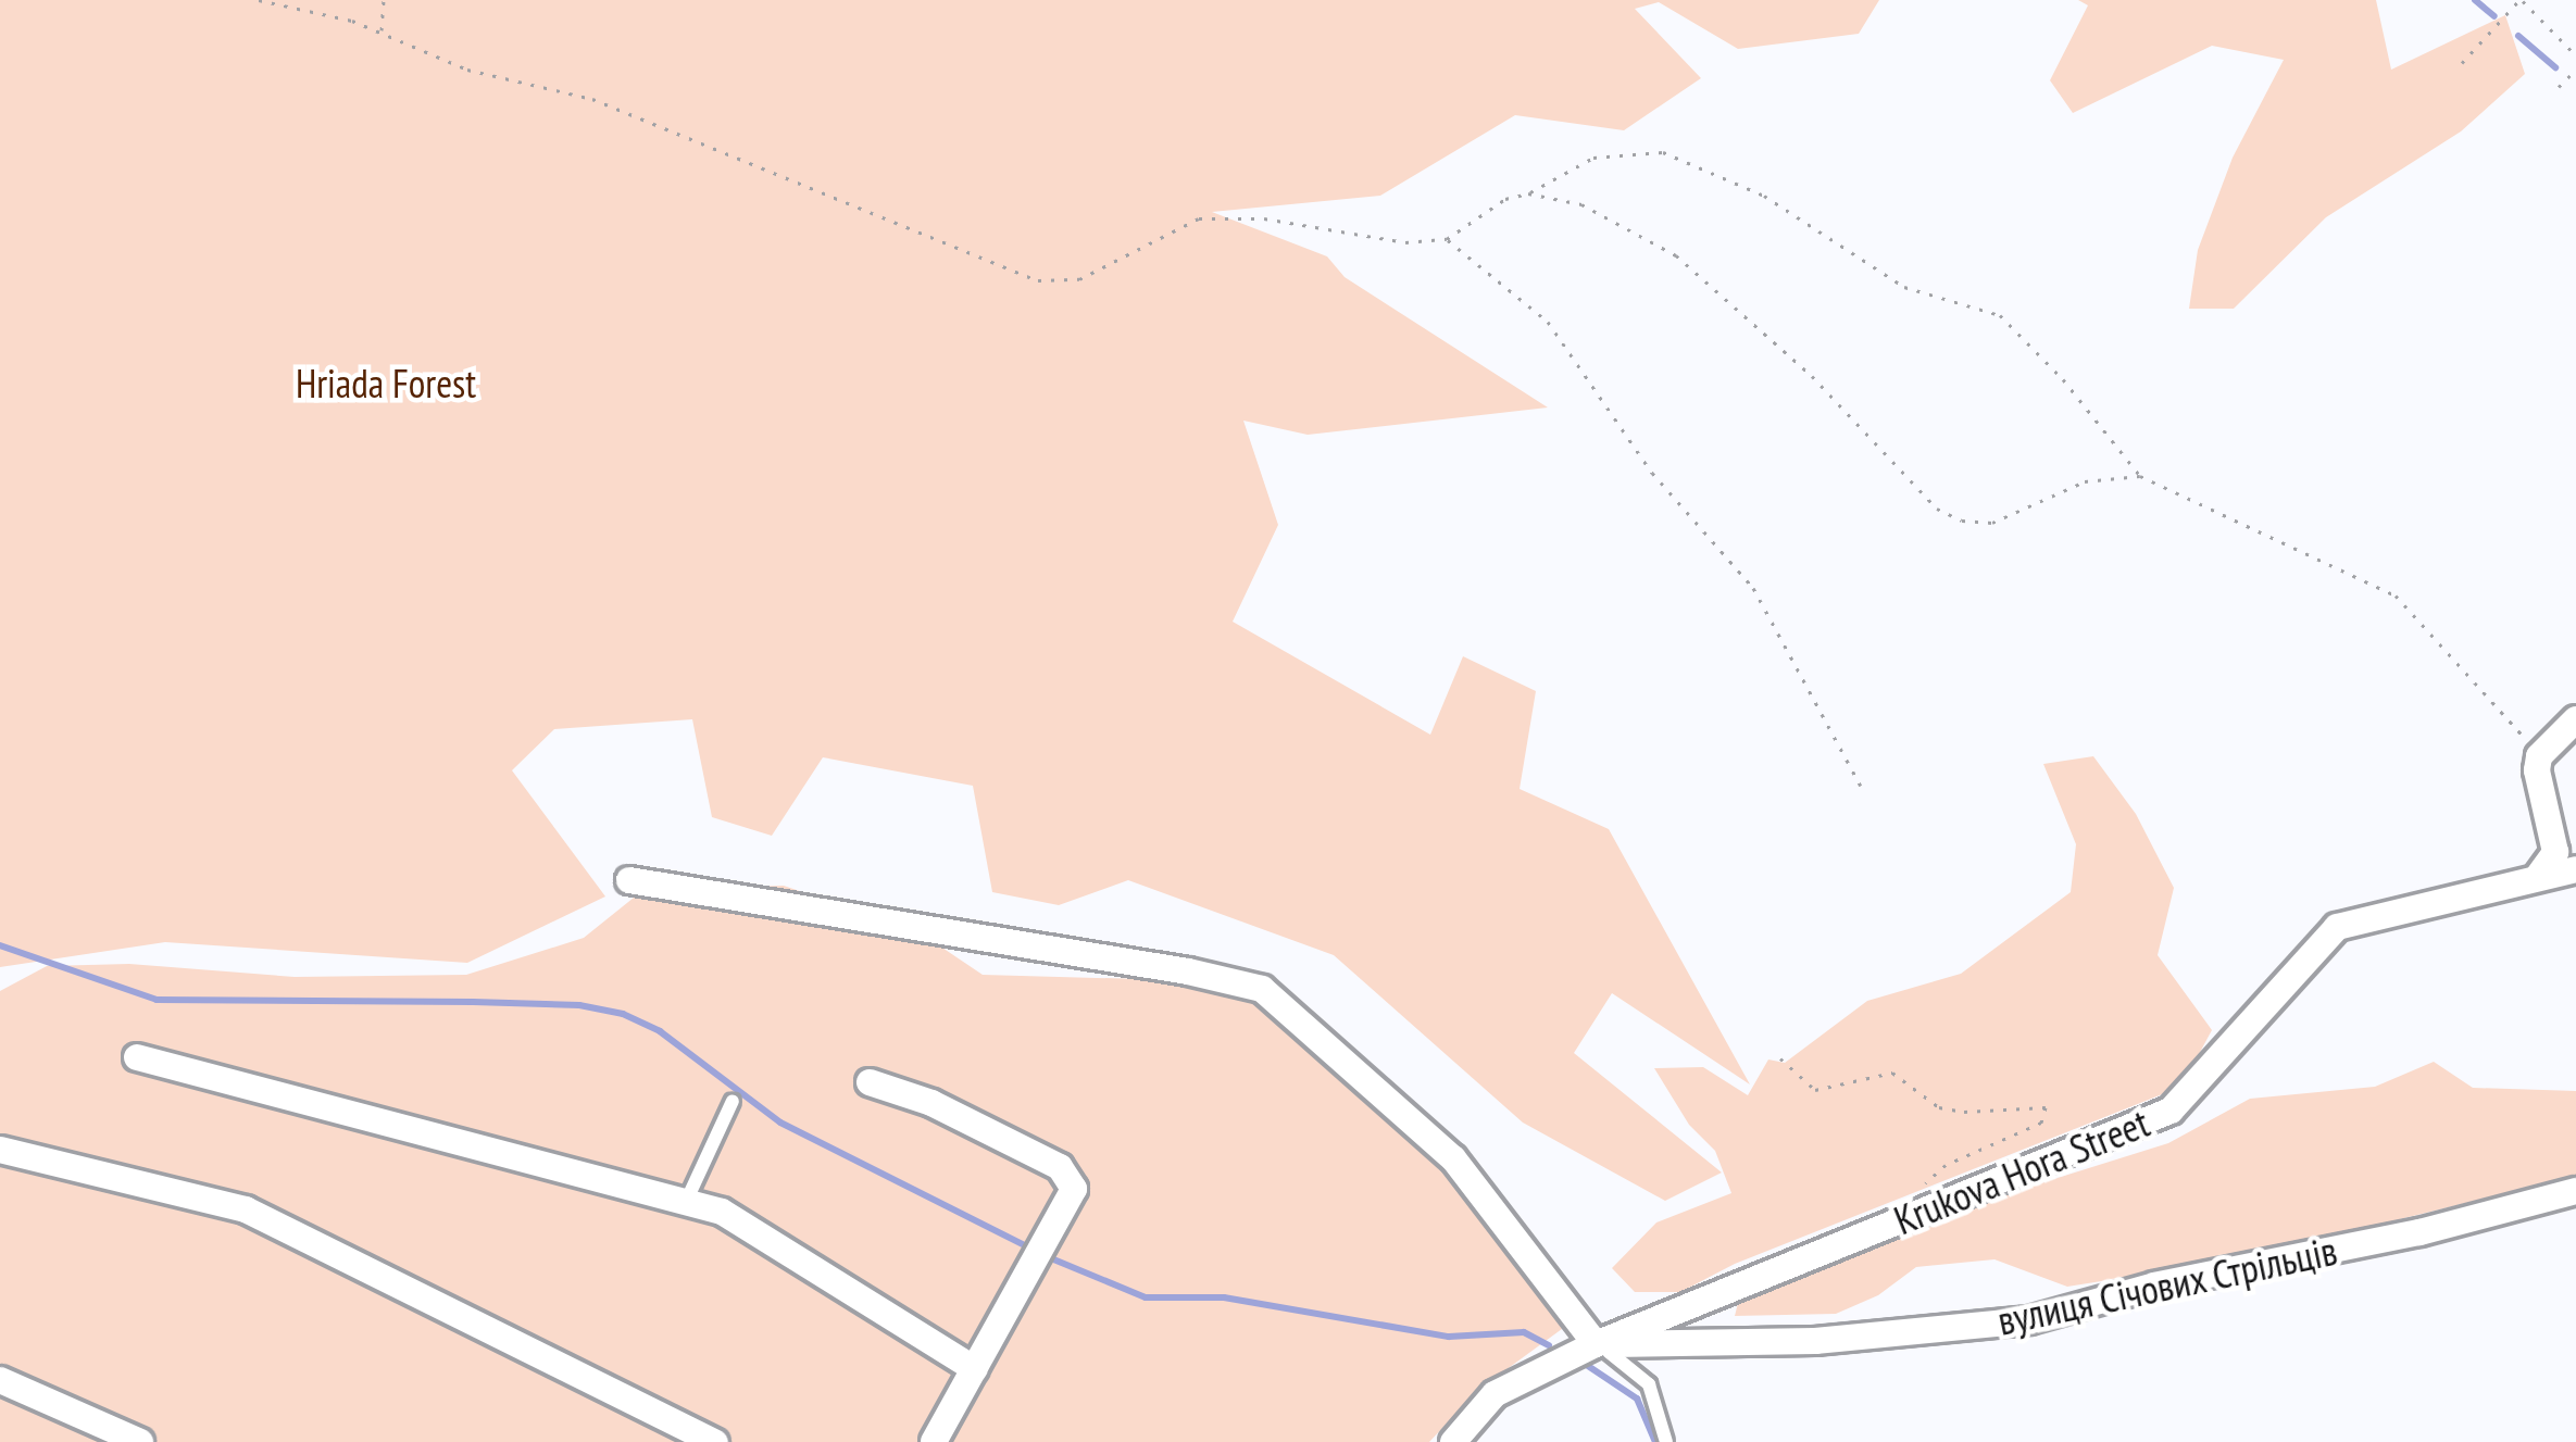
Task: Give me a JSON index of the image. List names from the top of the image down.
{
  "streets": {
    "street": ["Krukova Hora Street", "вулиця Січових Стрільців"]
  },
  "crossings": [
    ["Krukova Hora Street", "вулиця Січових Стрільців"]
  ],
  "parks": ["Hriada Forest"]
}
